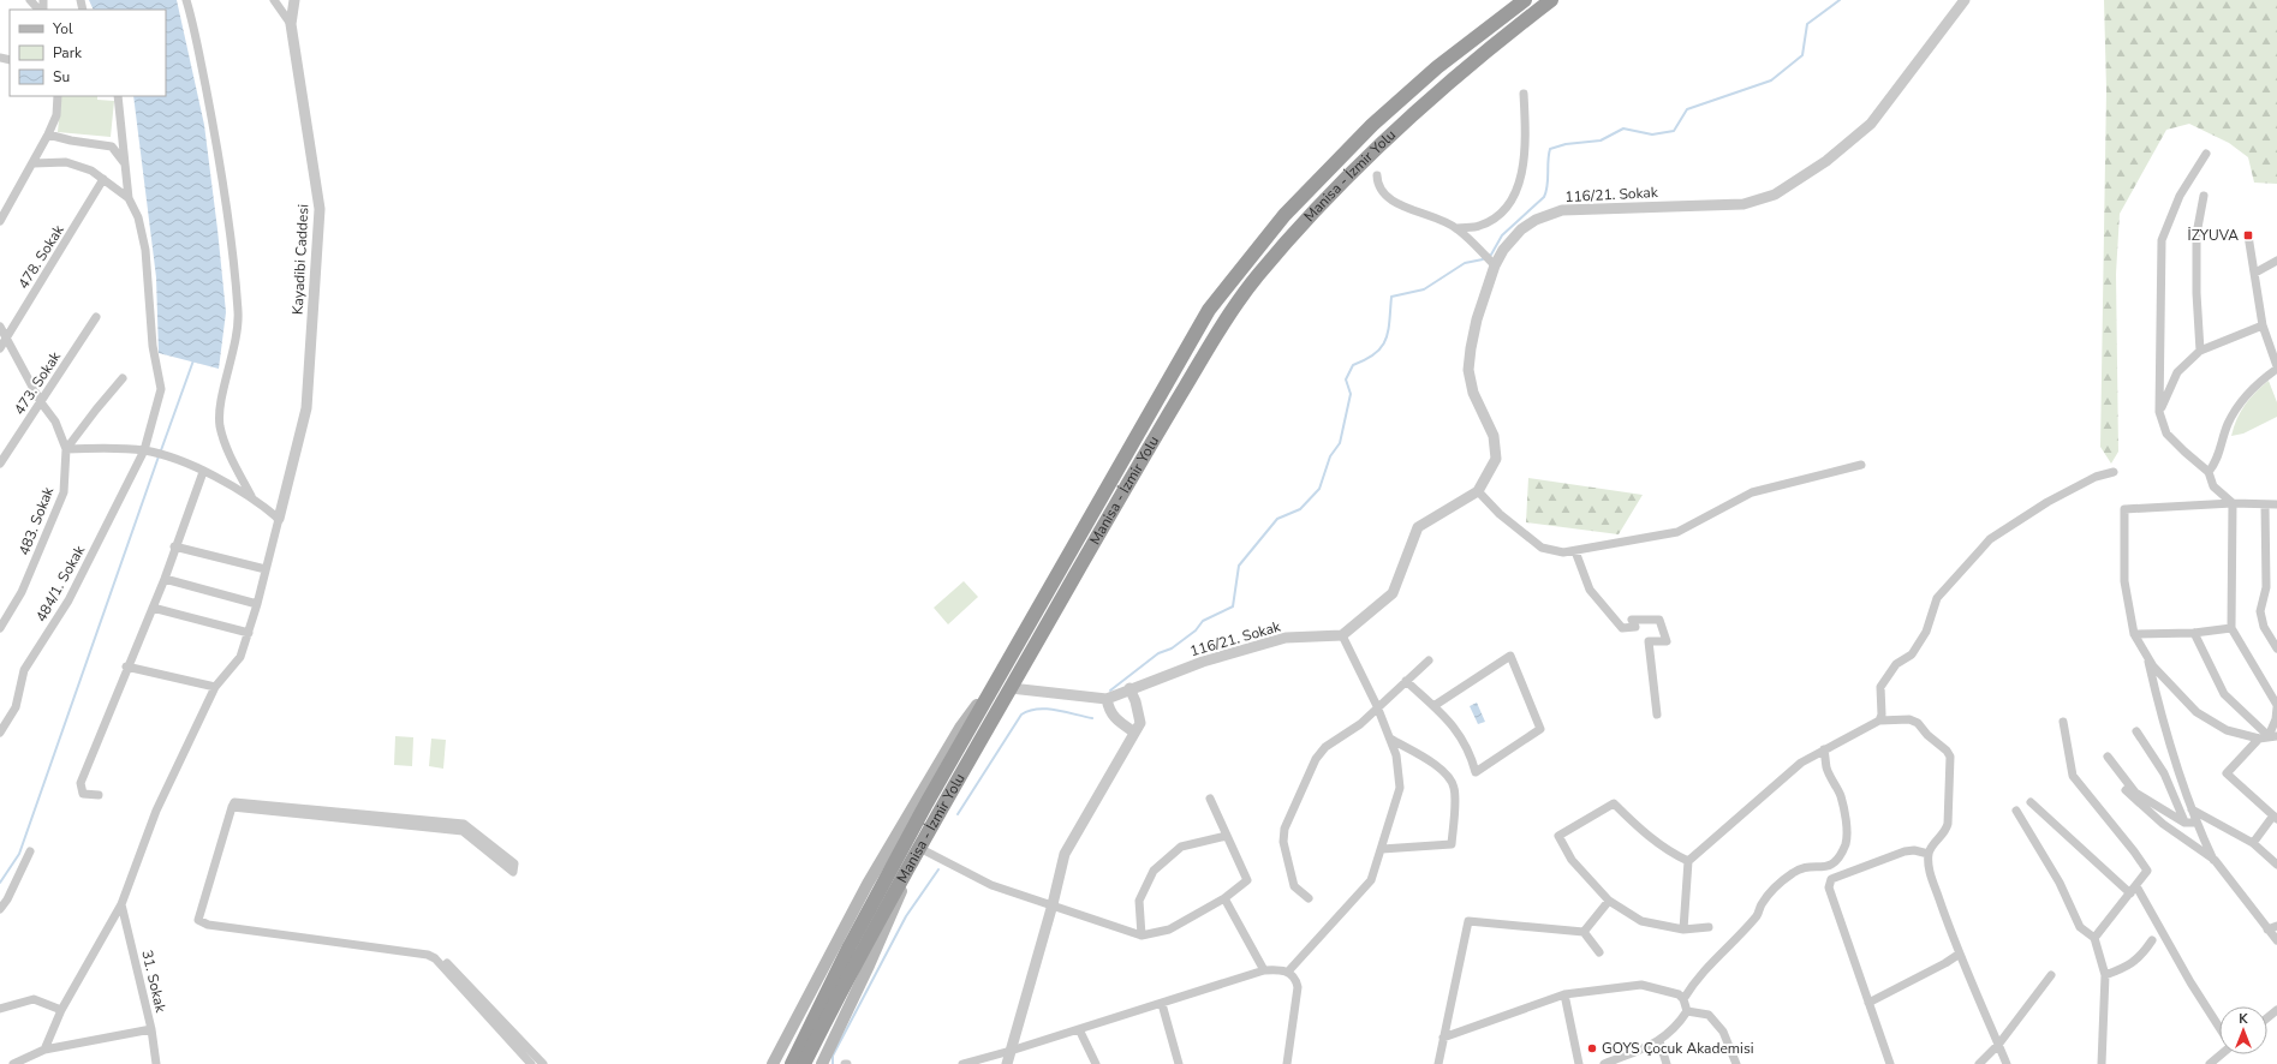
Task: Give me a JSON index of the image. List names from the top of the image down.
{
  "streets": {
    "highway": ["Manisa - İzmir Yolu"],
    "street": [
      "116/21. Sokak",
      "478. Sokak",
      "Kayadibi Caddesi",
      "473. Sokak",
      "483. Sokak",
      "484/1. Sokak",
      "31. Sokak"
    ]
  },
  "places": {
    "transit": ["İZYUVA"],
    "other": ["GOYS Çocuk Akademisi"]
  },
  "legend": ["Yol", "Park", "Su"],
  "north": "top"
}
